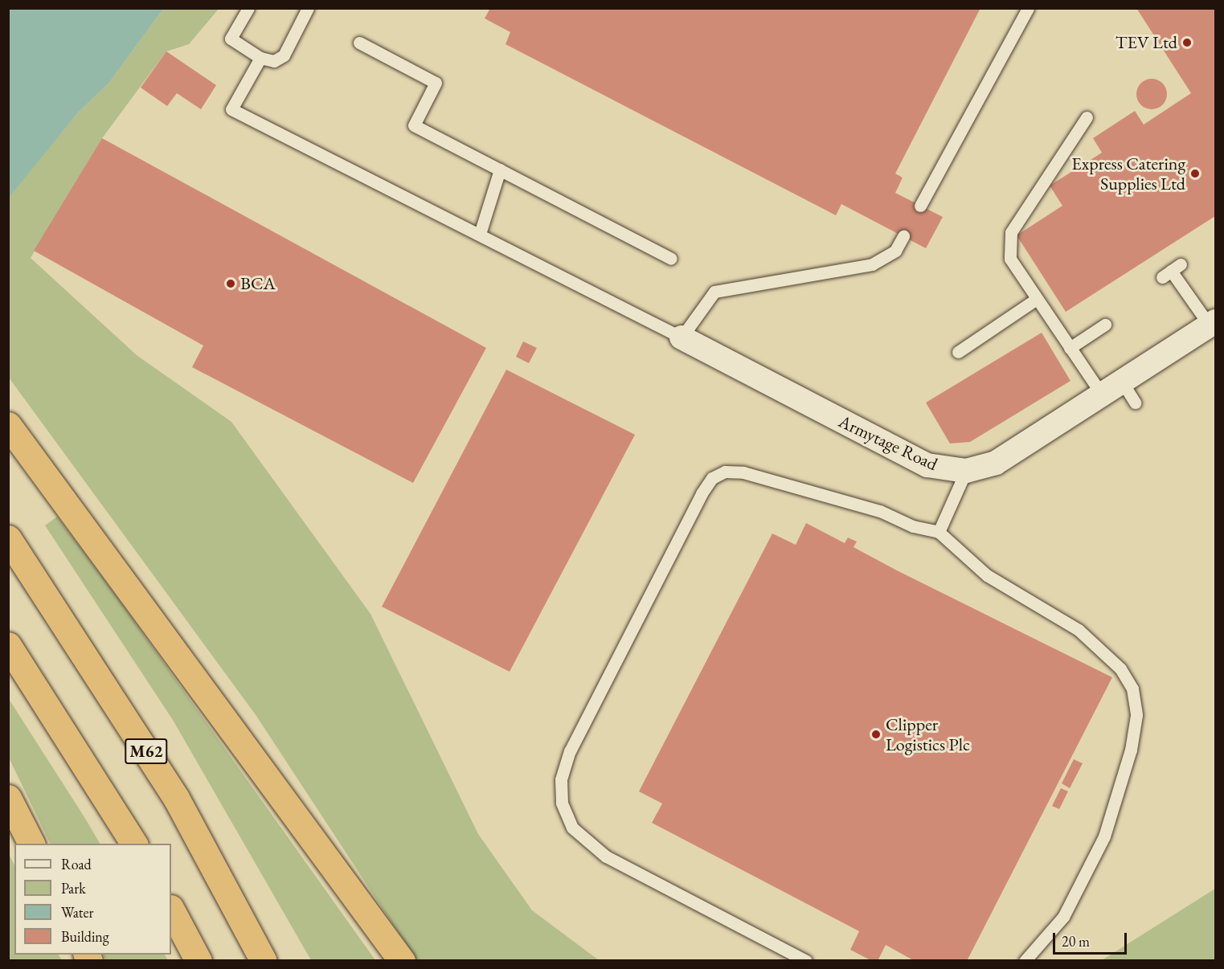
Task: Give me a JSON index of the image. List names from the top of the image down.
{
  "streets": {
    "highway": ["M62"],
    "street": ["Armytage Road"]
  },
  "places": [
    "TEV Ltd",
    "Express Catering Supplies Ltd",
    "BCA",
    "Clipper Logistics Plc"
  ],
  "legend": [
    "Road",
    "Park",
    "Water",
    "Building"
  ],
  "scale_bar": "20 m"
}
